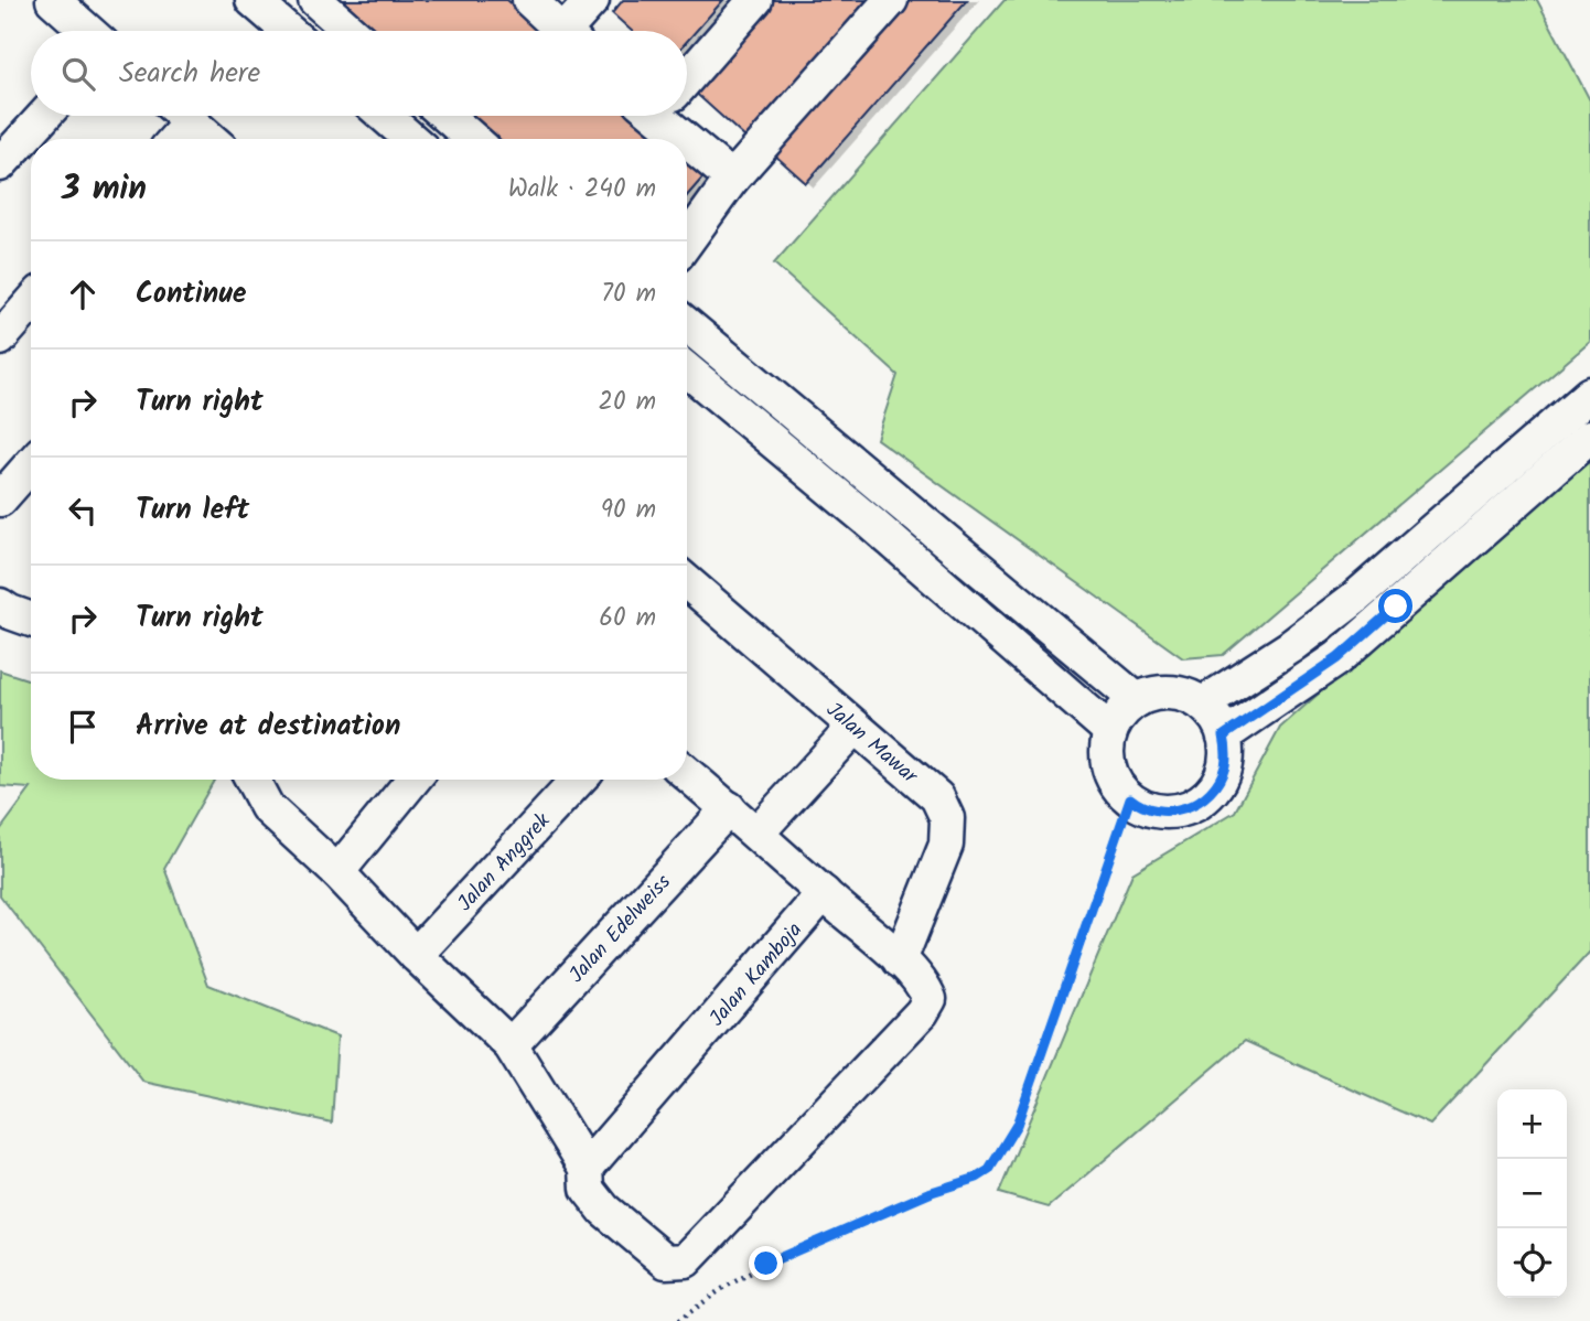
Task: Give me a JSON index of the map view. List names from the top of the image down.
{
  "streets": {
    "street": [
      "Jalan Mawar",
      "Jalan Anggrek",
      "Jalan Edelweiss",
      "Jalan Kamboja"
    ]
  },
  "page": {
    "search": "Search here",
    "heading": ["3 min", "Walk · 240 m"],
    "list": [
      ["Continue", "70 m"],
      ["Turn right", "20 m"],
      ["Turn left", "90 m"],
      ["Turn right", "60 m"],
      "Arrive at destination"
    ],
    "map_buttons": ["+", "−"]
  }
}
